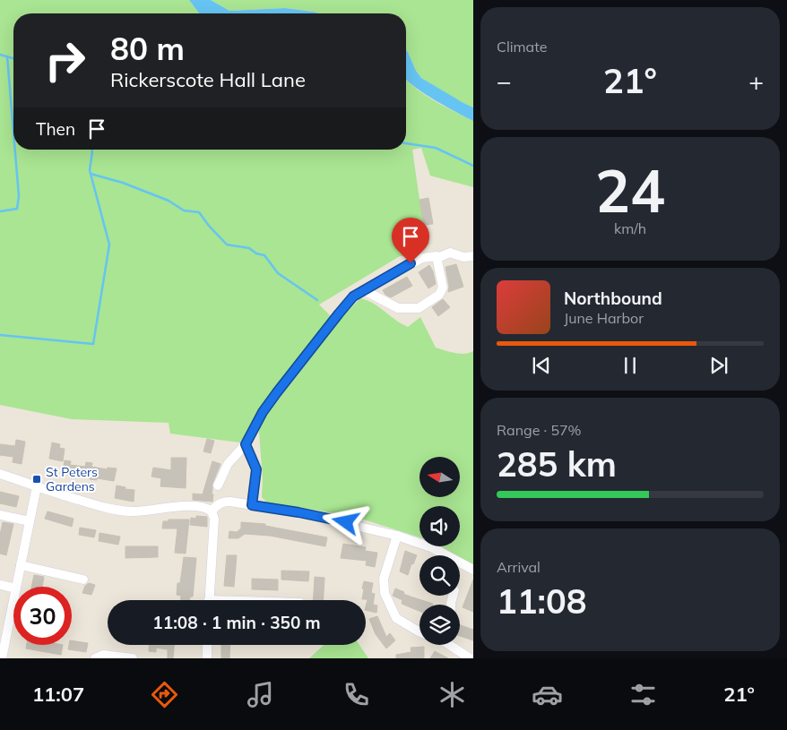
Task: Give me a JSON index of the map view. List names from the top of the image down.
{
  "places": {
    "transit": ["St Peters Gardens"]
  },
  "north": "left",
  "page": {
    "tile": [
      "Climate",
      ["24", "km/h"],
      ["Range · 57%", "285 km"],
      ["Arrival", "11:08"]
    ],
    "turn": ["80 m", "Rickerscote Hall Lane"],
    "heat": ["−", "21°", "+"],
    "then": "Then",
    "song": ["Northbound", "June Harbor"],
    "limit": "30",
    "trip": "11:08 · 1 min · 350 m",
    "tabs": ["11:07", "21°"]
  }
}
